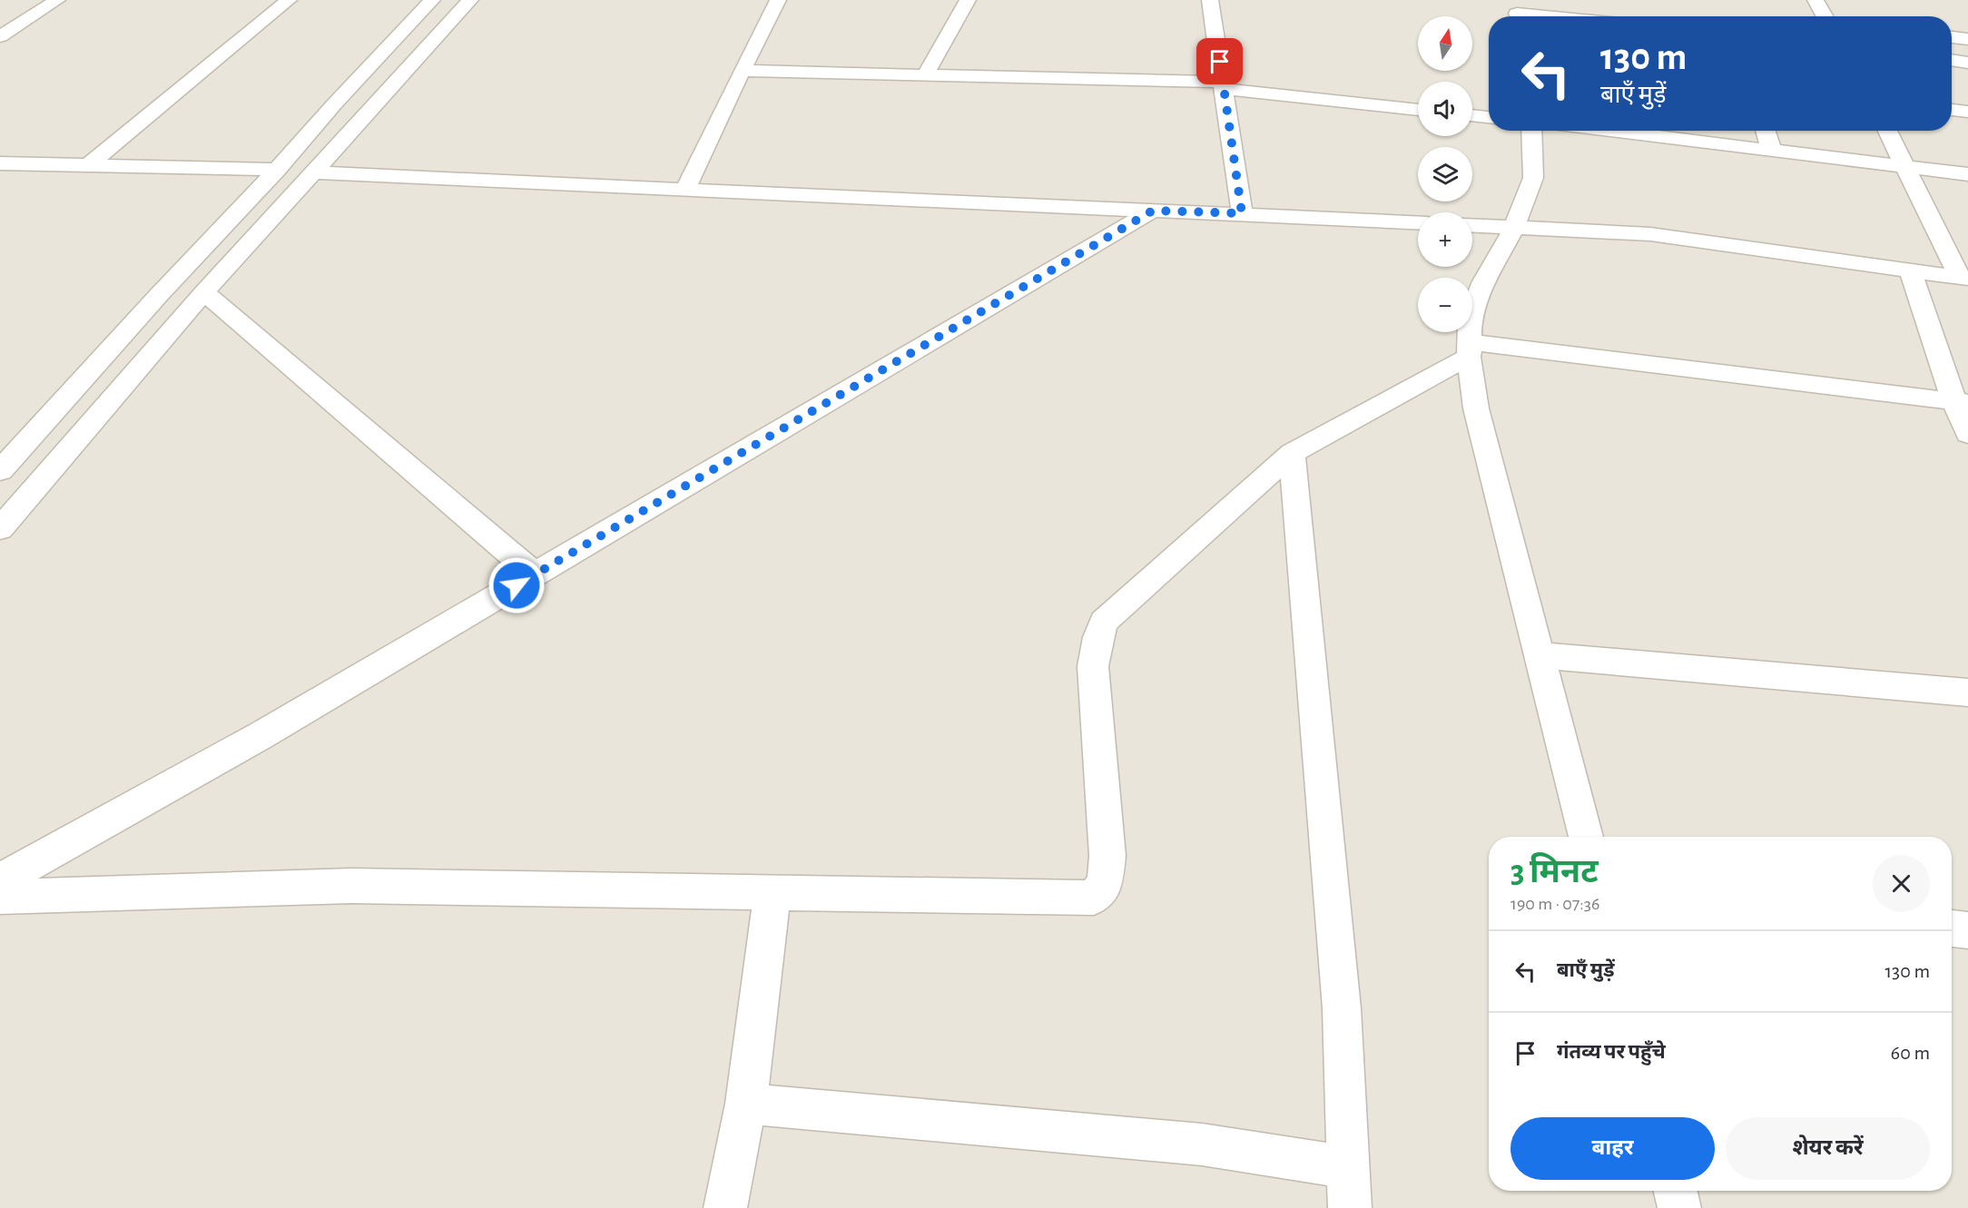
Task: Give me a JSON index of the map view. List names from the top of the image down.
{
  "north": "top",
  "page": {
    "map_buttons": ["+", "−"],
    "turn": ["130 m", "बाएँ मुड़ें"],
    "heading": ["3 मिनट", "190 m · 07:36"],
    "list": [
      {
        "name": "बाएँ मुड़ें",
        "value": "130 m"
      },
      {
        "name": "गंतव्य पर पहुँचे",
        "value": "60 m"
      }
    ],
    "buttons": ["बाहर", "शेयर करें"]
  }
}
